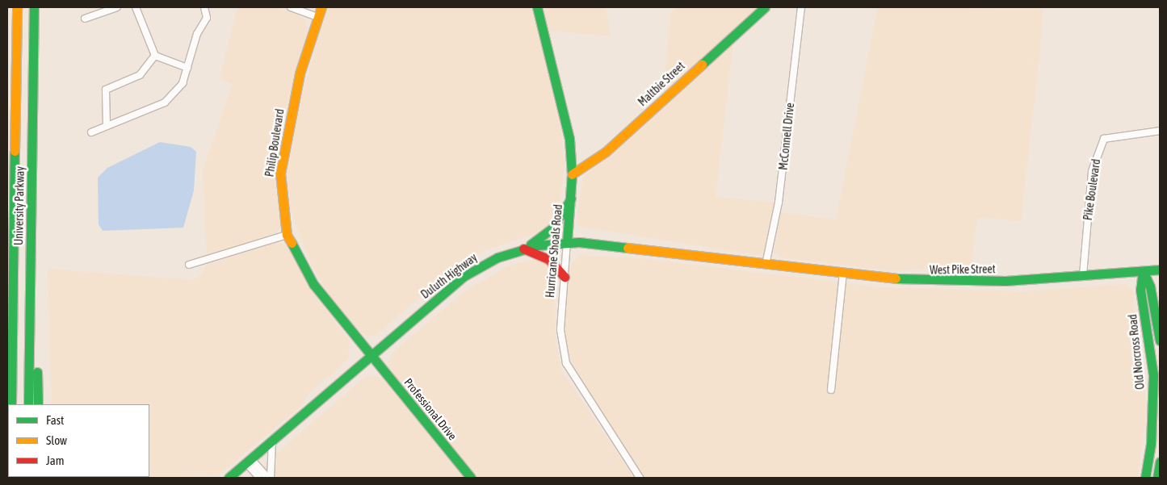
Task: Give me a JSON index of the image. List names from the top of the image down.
{
  "streets": {
    "main road": [
      "Maltbie Street",
      "Philip Boulevard",
      "University Parkway",
      "Hurricane Shoals Road",
      "West Pike Street",
      "Duluth Highway",
      "Old Norcross Road",
      "Professional Drive"
    ],
    "street": ["McConnell Drive", "Pike Boulevard"]
  },
  "crossings": [
    ["Maltbie Street", "Hurricane Shoals Road"],
    ["McConnell Drive", "West Pike Street"],
    ["McConnell Drive", "Duluth Highway"],
    ["Philip Boulevard", "Duluth Highway"],
    ["Philip Boulevard", "Professional Drive"],
    ["Pike Boulevard", "West Pike Street"],
    ["Hurricane Shoals Road", "Duluth Highway"],
    ["West Pike Street", "Duluth Highway"],
    ["West Pike Street", "Old Norcross Road"],
    ["Duluth Highway", "Professional Drive"]
  ],
  "legend": ["Fast", "Slow", "Jam"]
}
